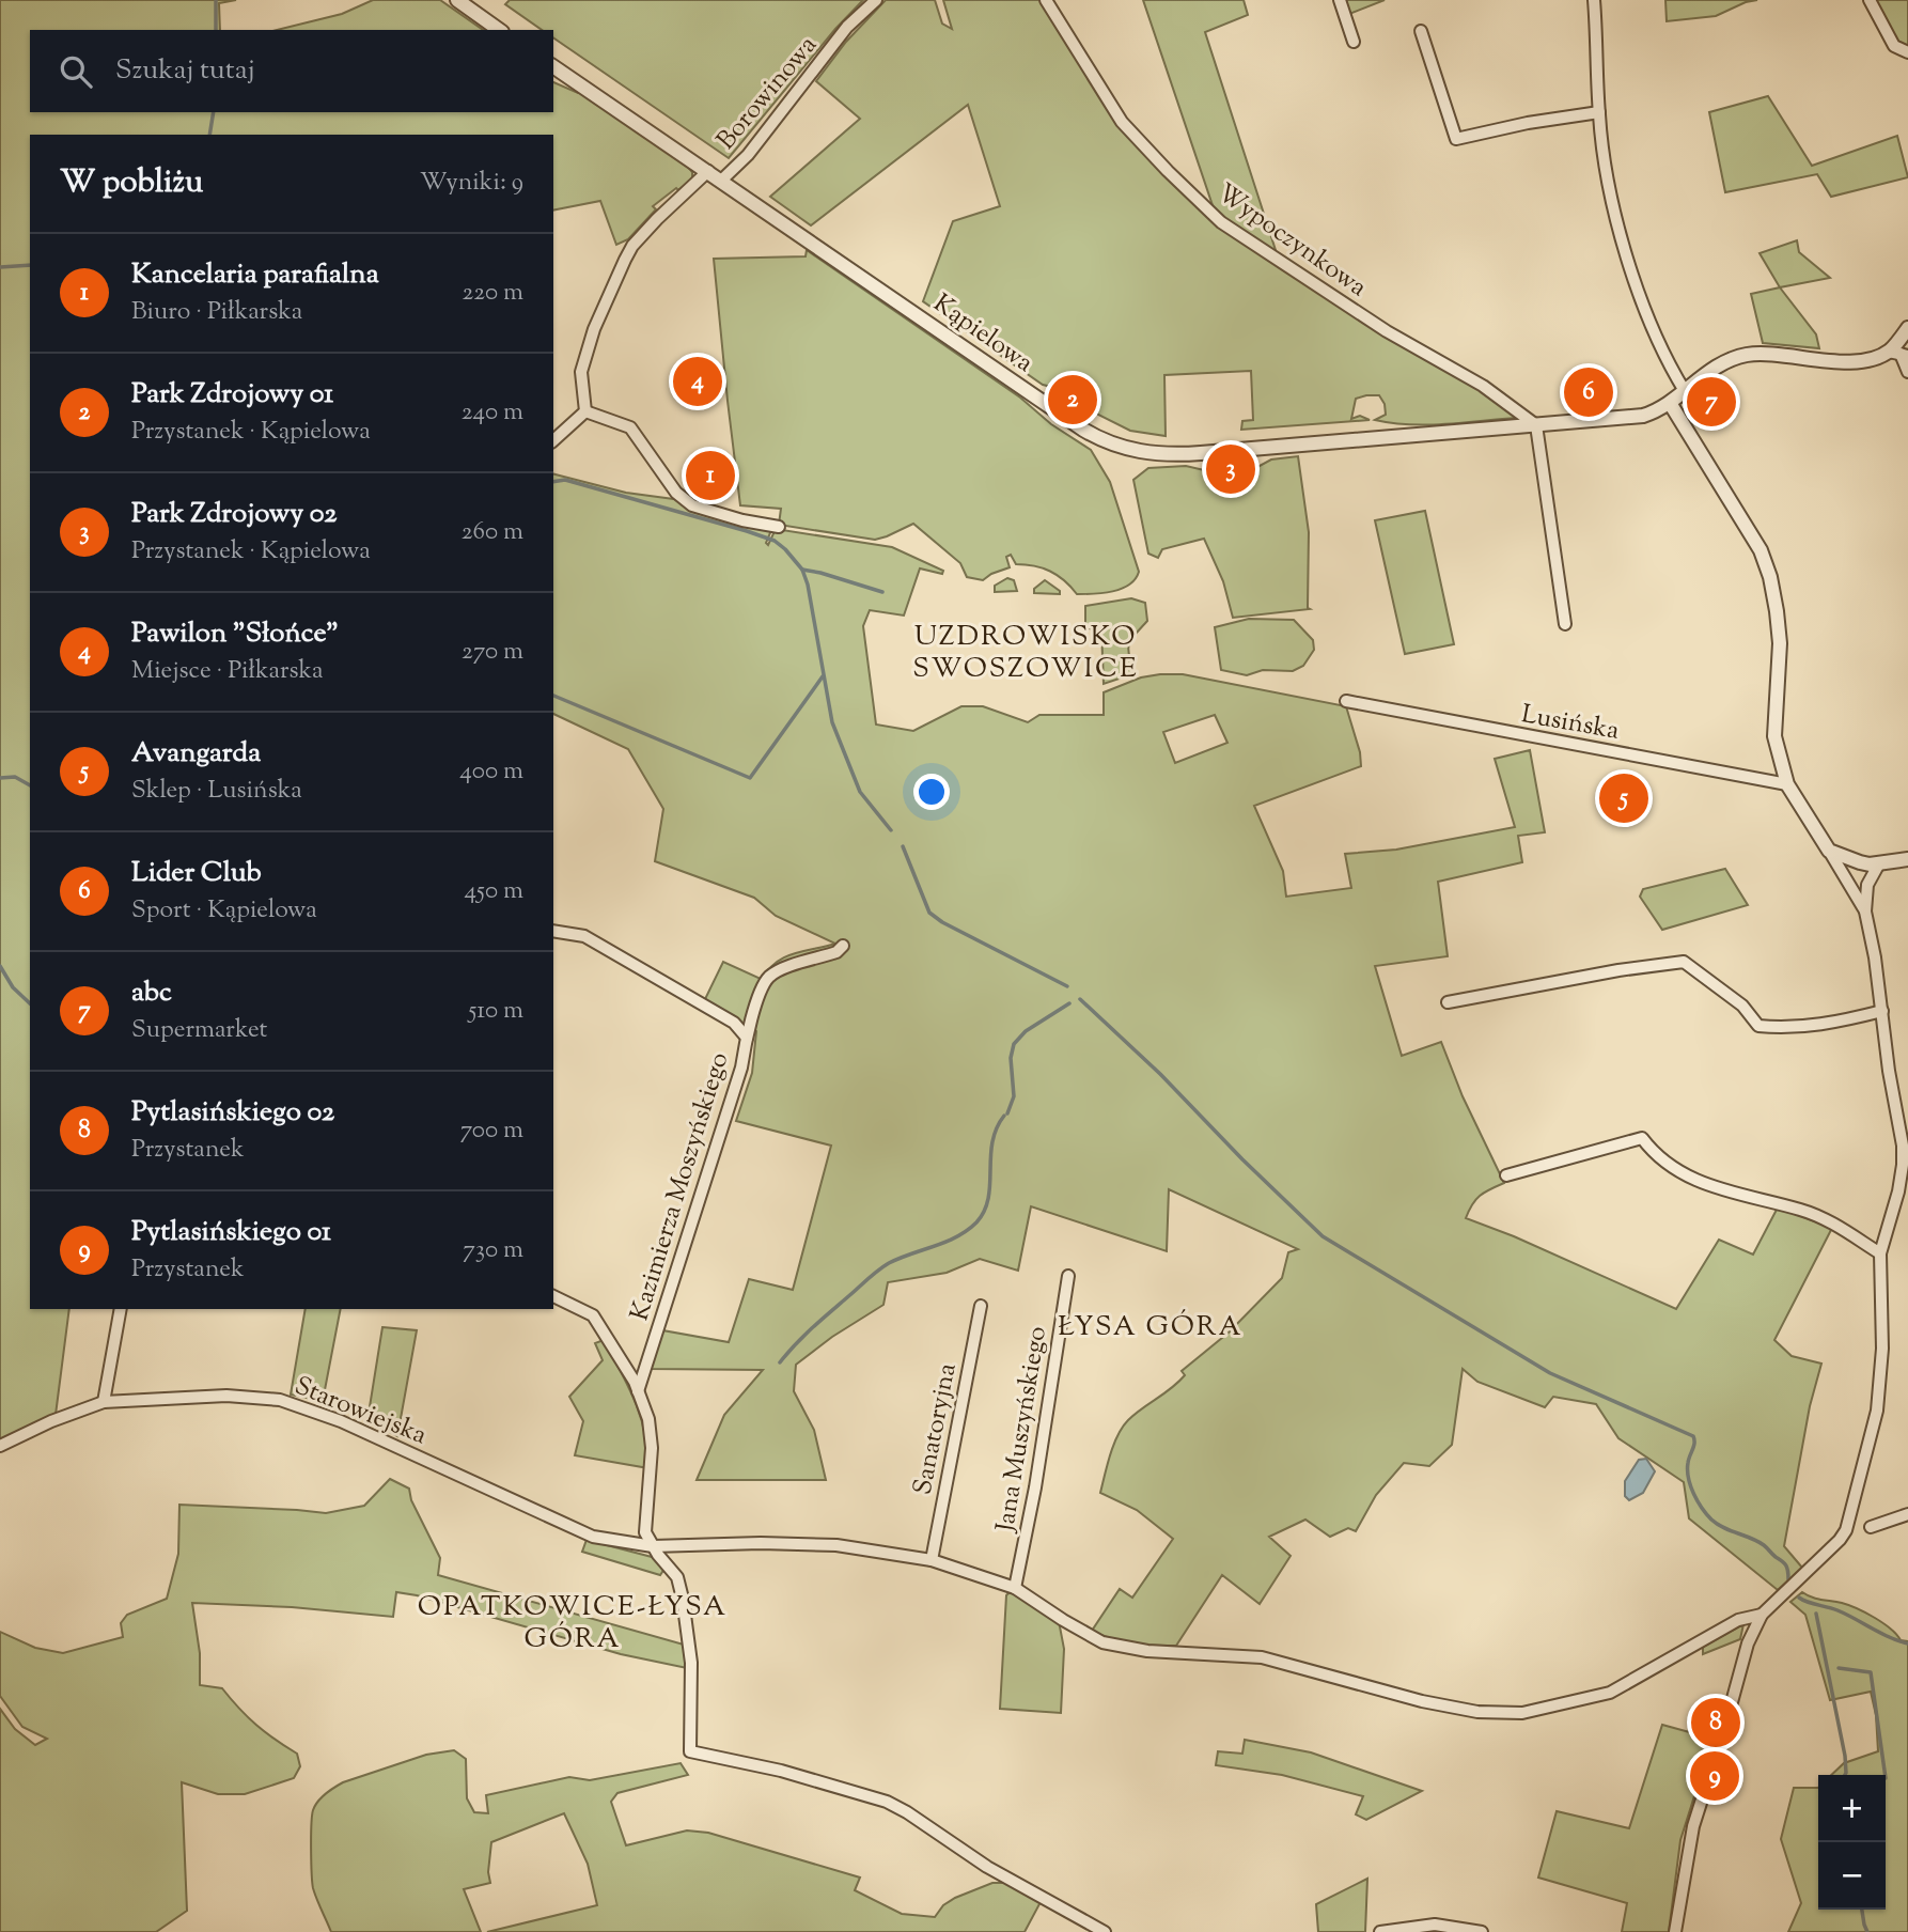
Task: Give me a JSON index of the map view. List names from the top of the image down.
{
  "streets": {
    "street": [
      "Borowinowa",
      "Wypoczynkowa",
      "Kąpielowa",
      "Lusińska",
      "Kazimierza Moszyńskiego",
      "Starowiejska",
      "Sanatoryjna",
      "Jana Muszyńskiego"
    ]
  },
  "crossings": [
    ["Borowinowa", "Kąpielowa"],
    ["Wypoczynkowa", "Kąpielowa"],
    ["Kazimierza Moszyńskiego", "Starowiejska"],
    ["Starowiejska", "Sanatoryjna"],
    ["Starowiejska", "Jana Muszyńskiego"]
  ],
  "districts": ["UZDROWISKO SWOSZOWICE", "ŁYSA GÓRA", "OPATKOWICE-ŁYSA GÓRA"],
  "page": {
    "search": "Szukaj tutaj",
    "heading": ["W pobliżu", "Wyniki: 9"],
    "list": [
      {
        "mark": "1",
        "name": "Kancelaria parafialna",
        "note": "Biuro · Piłkarska",
        "value": "220 m"
      },
      {
        "mark": "2",
        "name": "Park Zdrojowy 01",
        "note": "Przystanek · Kąpielowa",
        "value": "240 m"
      },
      {
        "mark": "3",
        "name": "Park Zdrojowy 02",
        "note": "Przystanek · Kąpielowa",
        "value": "260 m"
      },
      {
        "mark": "4",
        "name": "Pawilon \"Słońce\"",
        "note": "Miejsce · Piłkarska",
        "value": "270 m"
      },
      {
        "mark": "5",
        "name": "Avangarda",
        "note": "Sklep · Lusińska",
        "value": "400 m"
      },
      {
        "mark": "6",
        "name": "Lider Club",
        "note": "Sport · Kąpielowa",
        "value": "450 m"
      },
      {
        "mark": "7",
        "name": "abc",
        "note": "Supermarket",
        "value": "510 m"
      },
      {
        "mark": "8",
        "name": "Pytlasińskiego 02",
        "note": "Przystanek",
        "value": "700 m"
      },
      {
        "mark": "9",
        "name": "Pytlasińskiego 01",
        "note": "Przystanek",
        "value": "730 m"
      }
    ],
    "pins": [
      "4",
      "6",
      "2",
      "7",
      "3",
      "1",
      "5",
      "8",
      "9"
    ],
    "map_buttons": ["+", "−"]
  }
}
